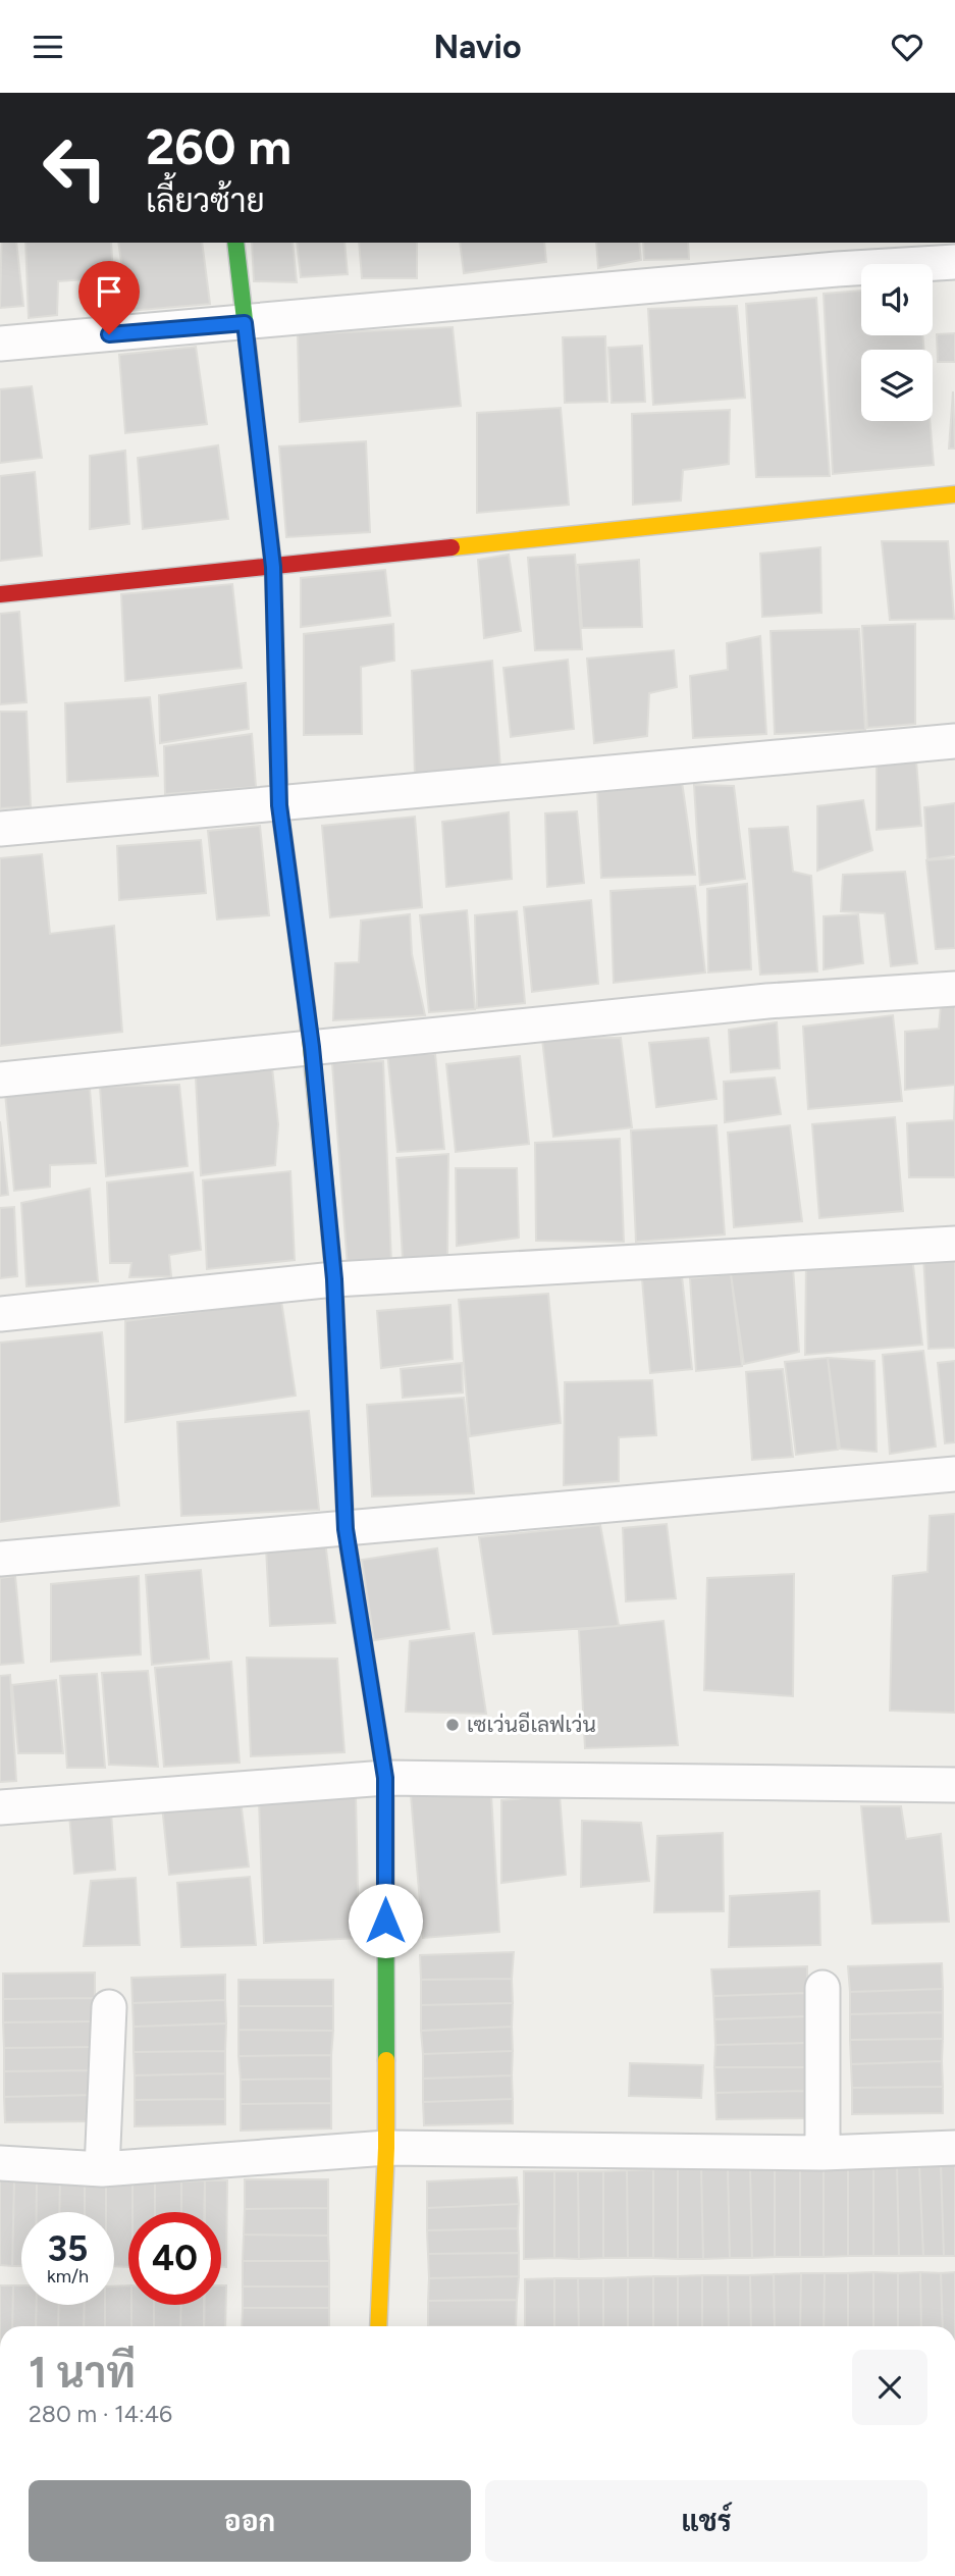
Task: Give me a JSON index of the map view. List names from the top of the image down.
{
  "places": ["เซเว่นอีเลฟเว่น"],
  "page": {
    "header": "Navio",
    "turn": ["260 m", "เลี้ยวซ้าย"],
    "speed": "35 km/h",
    "limit": "40",
    "heading": ["1 นาที", "280 m · 14:46"],
    "buttons": ["ออก", "แชร์"]
  }
}
